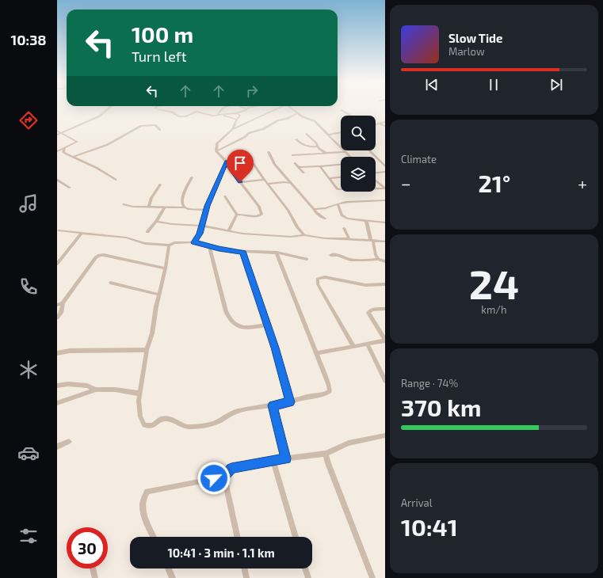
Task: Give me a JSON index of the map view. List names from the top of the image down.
{
  "page": {
    "tabs": "10:38",
    "turn": ["100 m", "Turn left"],
    "song": ["Slow Tide", "Marlow"],
    "tile": [
      "Climate",
      ["24", "km/h"],
      ["Range · 74%", "370 km"],
      ["Arrival", "10:41"]
    ],
    "heat": ["−", "21°", "+"],
    "limit": "30",
    "trip": "10:41 · 3 min · 1.1 km"
  }
}
